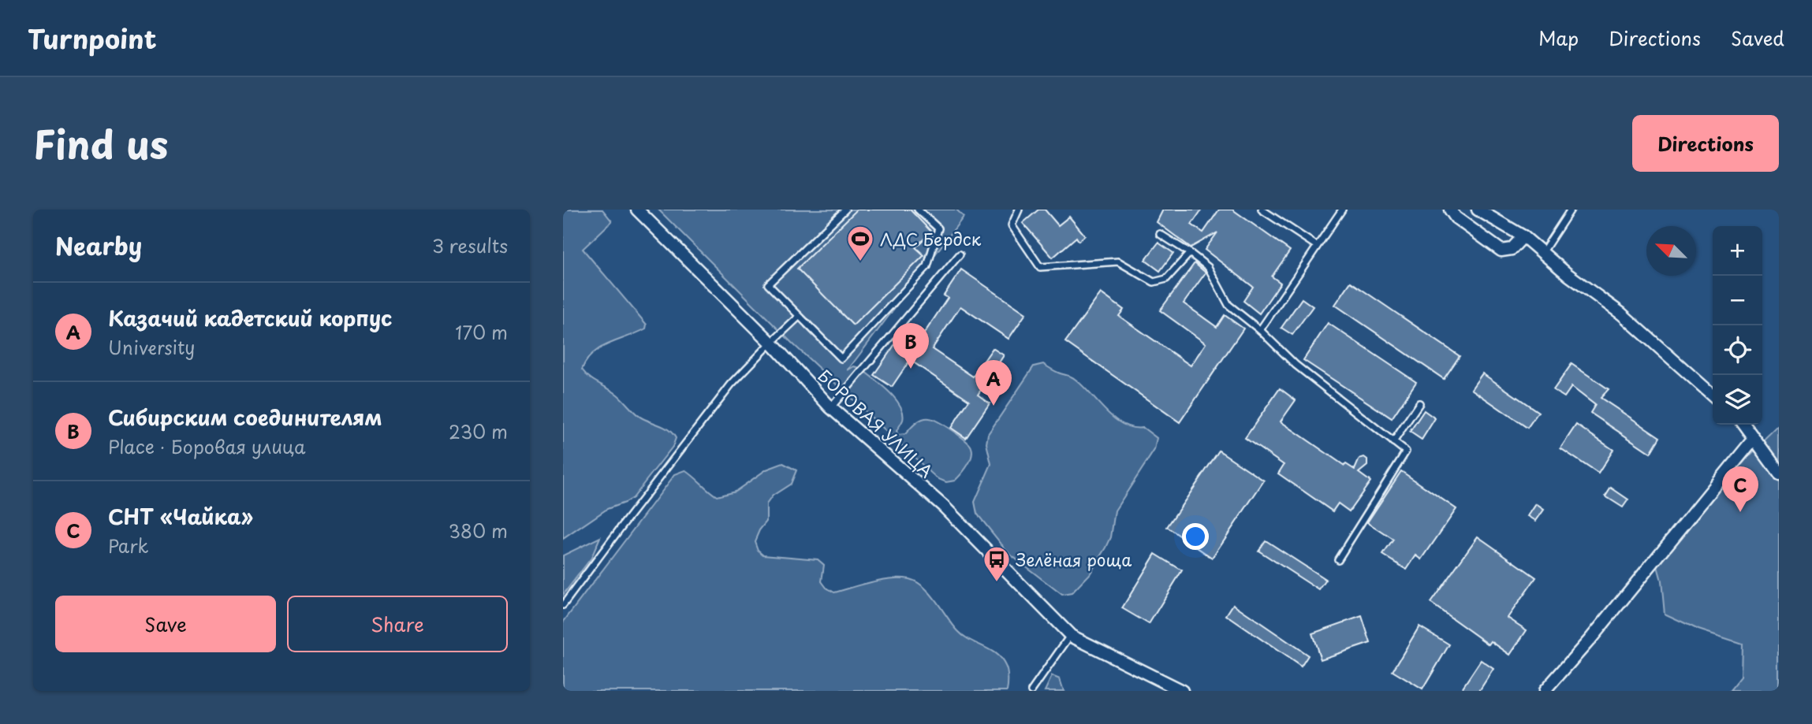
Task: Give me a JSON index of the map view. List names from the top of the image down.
{
  "streets": {
    "street": ["БОРОВАЯ УЛИЦА"]
  },
  "places": {
    "sports": ["ЛДС Бердск"],
    "bus stop": ["Зелёная роща"]
  },
  "north": "top left",
  "page": {
    "header": "Turnpoint",
    "nav": ["Map", "Directions", "Saved"],
    "title": "Find us",
    "buttons": [
      "Directions",
      ["Save", "Share"]
    ],
    "heading": ["Nearby", "3 results"],
    "map_buttons": ["+", "−"],
    "list": [
      {
        "mark": "A",
        "name": "Казачий кадетский корпус",
        "note": "University",
        "value": "170 m"
      },
      {
        "mark": "B",
        "name": "Сибирским соединителям",
        "note": "Place · Боровая улица",
        "value": "230 m"
      },
      {
        "mark": "C",
        "name": "СНТ «Чайка»",
        "note": "Park",
        "value": "380 m"
      }
    ],
    "pins": ["B", "A", "C"]
  }
}
